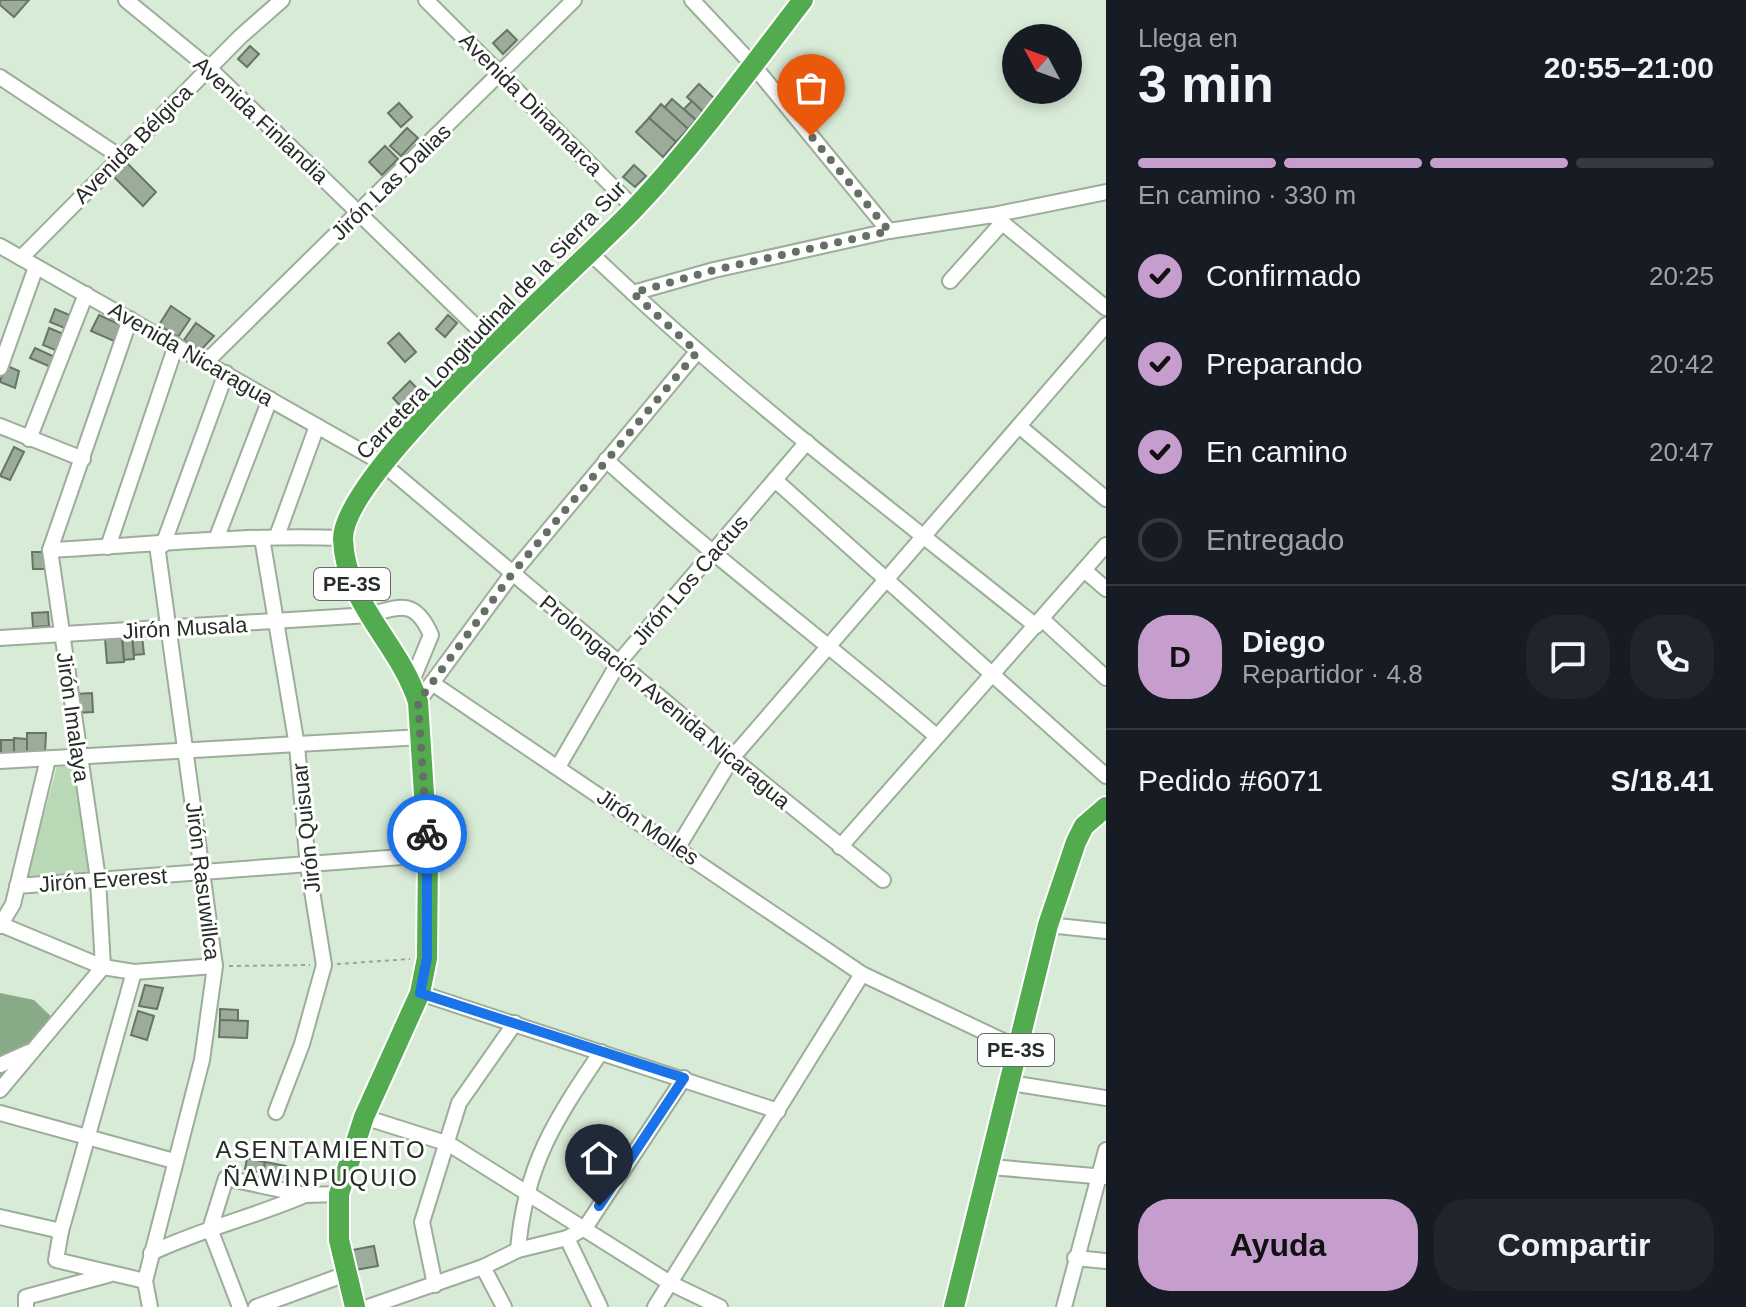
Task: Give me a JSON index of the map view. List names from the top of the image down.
{
  "streets": {
    "highway": ["Carretera Longitudinal de la Sierra Sur", "PE-3S"],
    "street": [
      "Avenida Dinamarca",
      "Avenida Finlandia",
      "Avenida Bélgica",
      "Jirón Las Dalias",
      "Avenida Nicaragua",
      "Jirón Los Cactus",
      "Jirón Musala",
      "Prolongación Avenida Nicaragua",
      "Jirón Imalaya",
      "Jirón Molles",
      "Jirón Quisuar",
      "Jirón Everest",
      "Jirón Rasuwillca"
    ]
  },
  "crossings": [
    ["Avenida Dinamarca", "Jirón Las Dalias"],
    ["Avenida Dinamarca", "Carretera Longitudinal de la Sierra Sur"],
    ["Avenida Finlandia", "Avenida Bélgica"],
    ["Avenida Finlandia", "Jirón Las Dalias"],
    ["Avenida Finlandia", "Carretera Longitudinal de la Sierra Sur"],
    ["Avenida Bélgica", "Avenida Nicaragua"],
    ["Jirón Las Dalias", "Avenida Nicaragua"],
    ["Carretera Longitudinal de la Sierra Sur", "Avenida Nicaragua"],
    ["Carretera Longitudinal de la Sierra Sur", "PE-3S"],
    ["Carretera Longitudinal de la Sierra Sur", "Prolongación Avenida Nicaragua"],
    ["Avenida Nicaragua", "Prolongación Avenida Nicaragua"],
    ["Avenida Nicaragua", "Jirón Imalaya"],
    ["Jirón Los Cactus", "Prolongación Avenida Nicaragua"],
    ["Jirón Los Cactus", "Jirón Molles"],
    ["PE-3S", "Jirón Musala"],
    ["PE-3S", "Jirón Molles"],
    ["PE-3S", "Jirón Everest"],
    ["Jirón Musala", "Jirón Imalaya"],
    ["Jirón Musala", "Jirón Molles"],
    ["Jirón Musala", "Jirón Quisuar"],
    ["Jirón Musala", "Jirón Rasuwillca"],
    ["Jirón Imalaya", "Jirón Everest"],
    ["Jirón Quisuar", "Jirón Everest"],
    ["Jirón Everest", "Jirón Rasuwillca"]
  ],
  "districts": ["ASENTAMIENTO ÑAWINPUQUIO"],
  "north": "top left",
  "page": {
    "heading": ["3 min", "Llega en", "20:55–21:00"],
    "panel": [
      "Diego",
      "Repartidor · 4.8",
      "Pedido #6071",
      "S/18.41"
    ],
    "bar": "En camino · 330 m",
    "list": [
      ["Confirmado", "20:25"],
      ["Preparando", "20:42"],
      ["En camino", "20:47"],
      "Entregado"
    ],
    "round": "D",
    "buttons": ["Ayuda", "Compartir"]
  }
}
